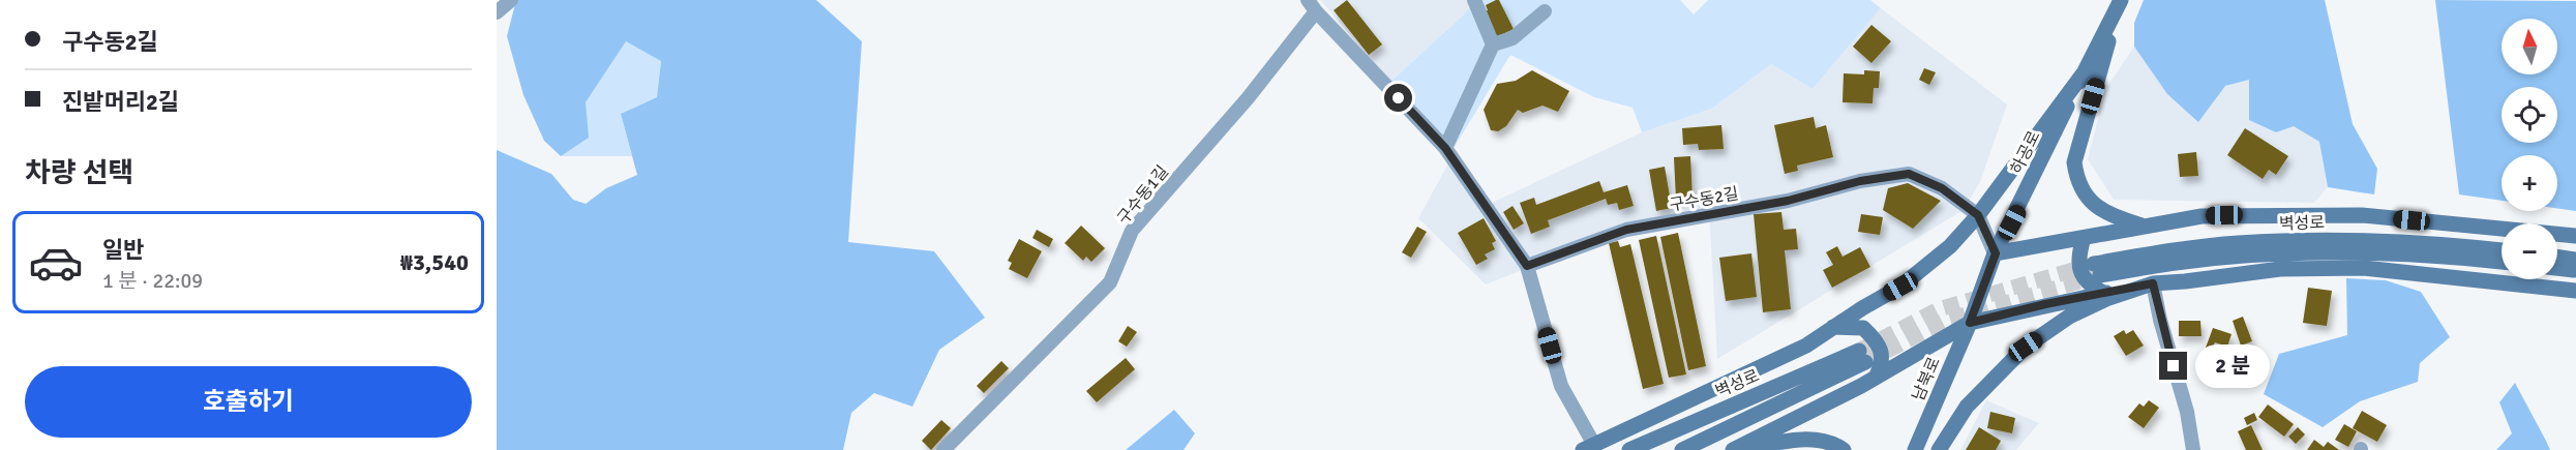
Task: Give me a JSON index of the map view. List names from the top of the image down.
{
  "streets": {
    "main road": ["하공로", "벽성로", "남북로"],
    "street": ["구수동1길", "구수동2길"]
  },
  "crossings": [
    ["하공로", "구수동2길"],
    ["하공로", "남북로"]
  ],
  "north": "top",
  "page": {
    "banner": ["구수동2길", "진밭머리2길"],
    "map_buttons": ["+", "−"],
    "heading": "차량 선택",
    "list": [
      {
        "name": "일반",
        "note": "1 분 · 22:09",
        "value": "₩3,540"
      }
    ],
    "bubble": "2 분",
    "buttons": "호출하기"
  }
}
